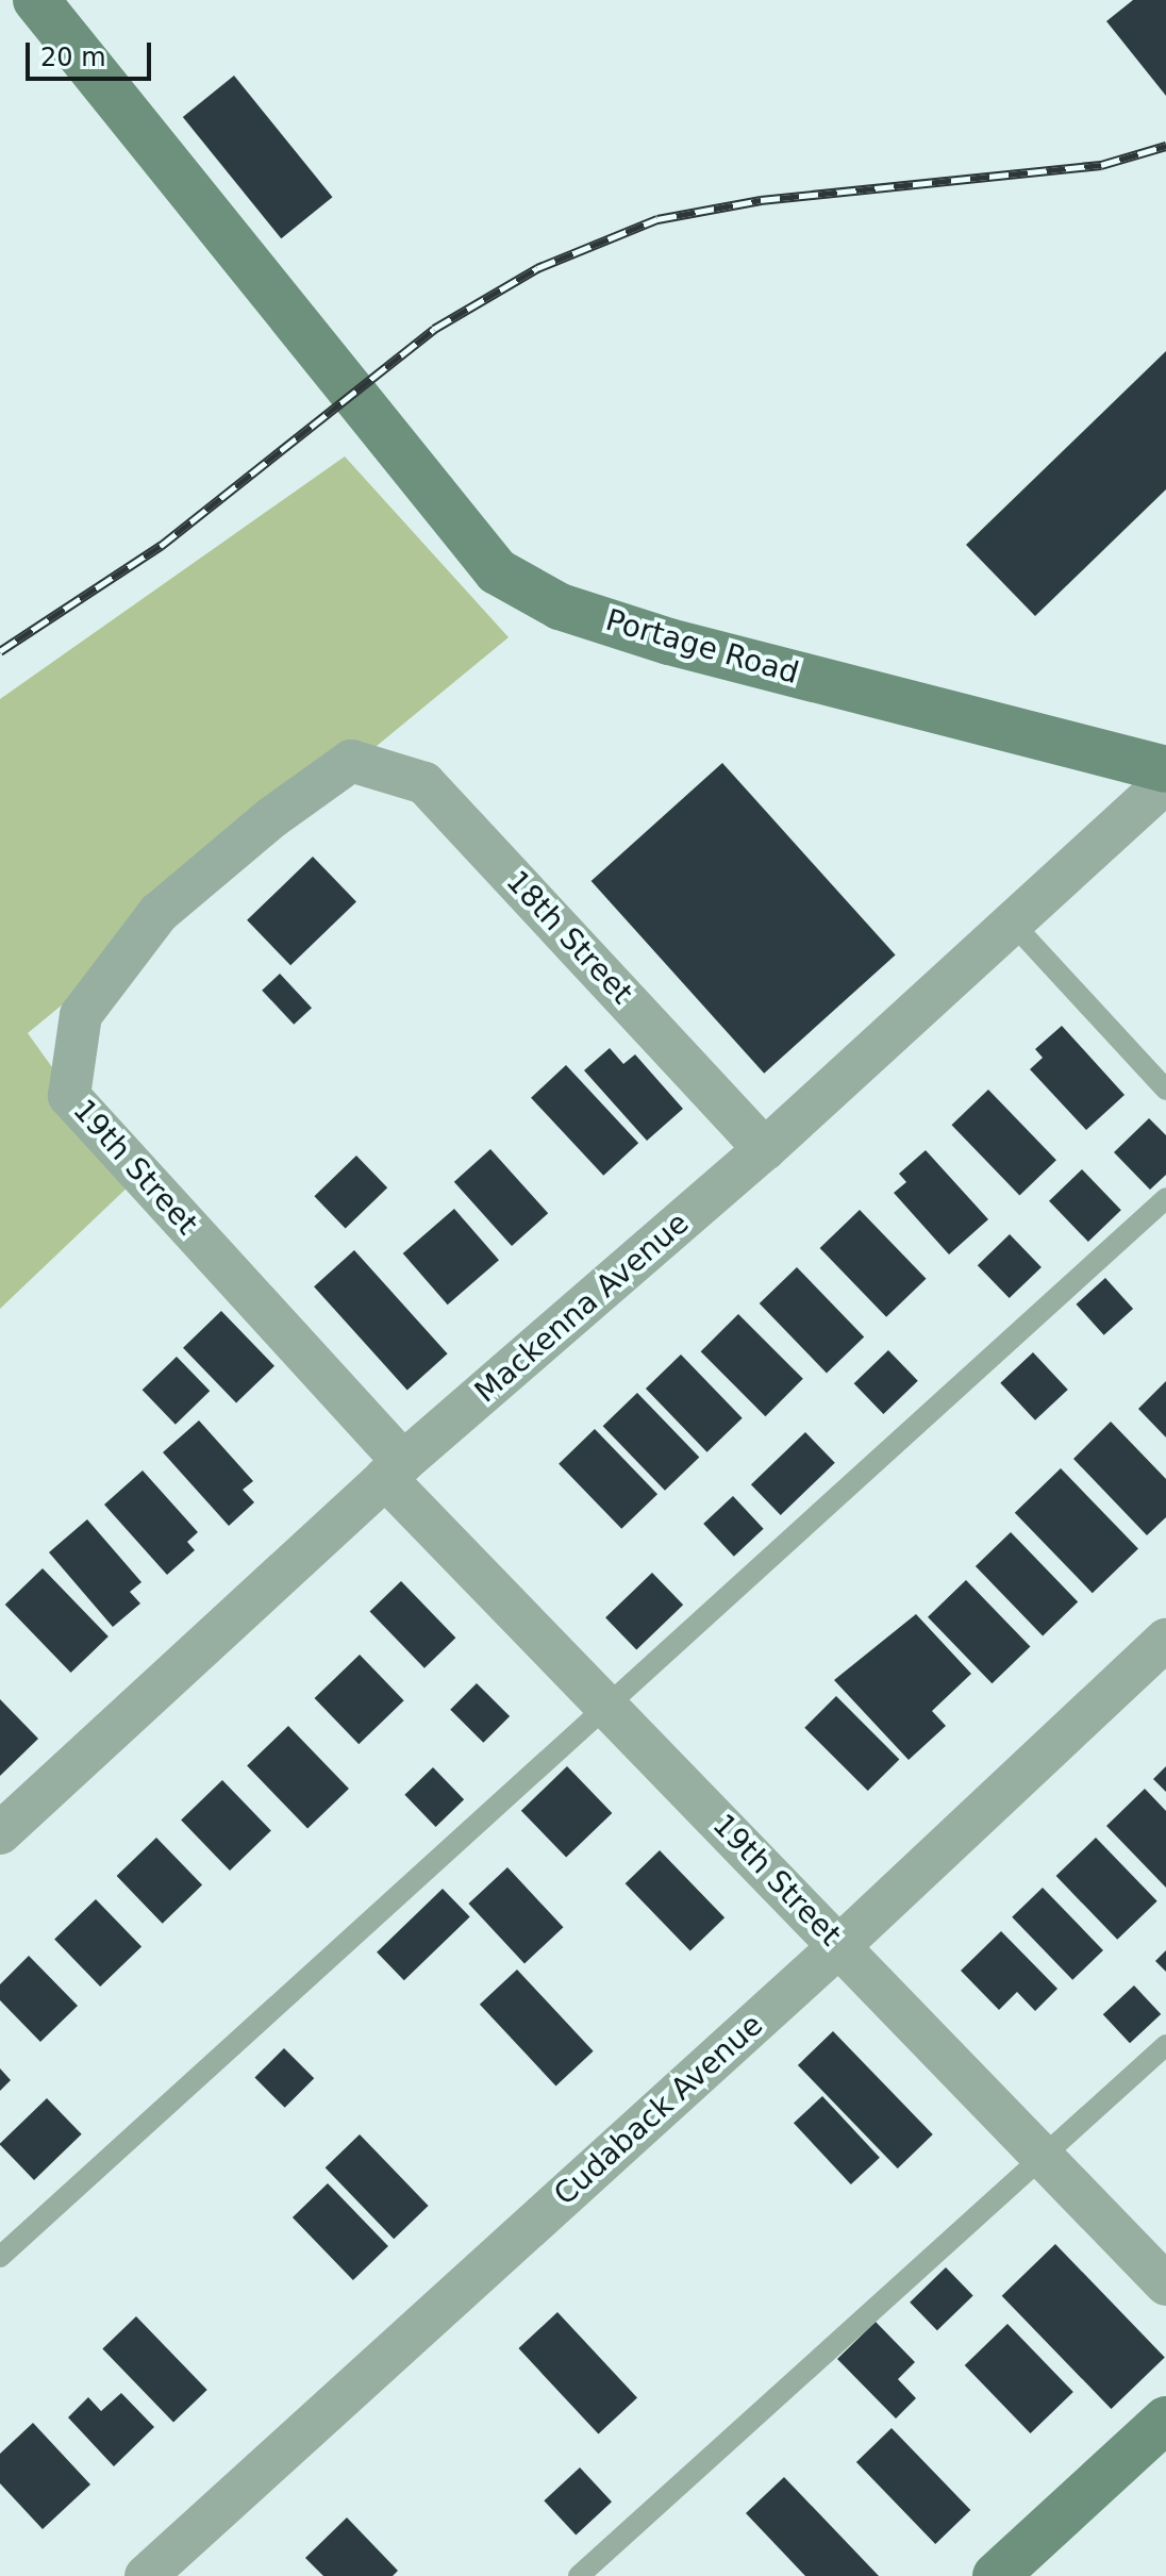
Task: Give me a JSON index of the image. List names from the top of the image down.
{
  "streets": {
    "street": [
      "Portage Road",
      "18th Street",
      "19th Street",
      "Mackenna Avenue",
      "Cudaback Avenue"
    ]
  },
  "crossings": [
    ["18th Street", "19th Street"],
    ["18th Street", "Mackenna Avenue"],
    ["19th Street", "Mackenna Avenue"],
    ["19th Street", "Cudaback Avenue"]
  ],
  "scale_bar": "20 m"
}
